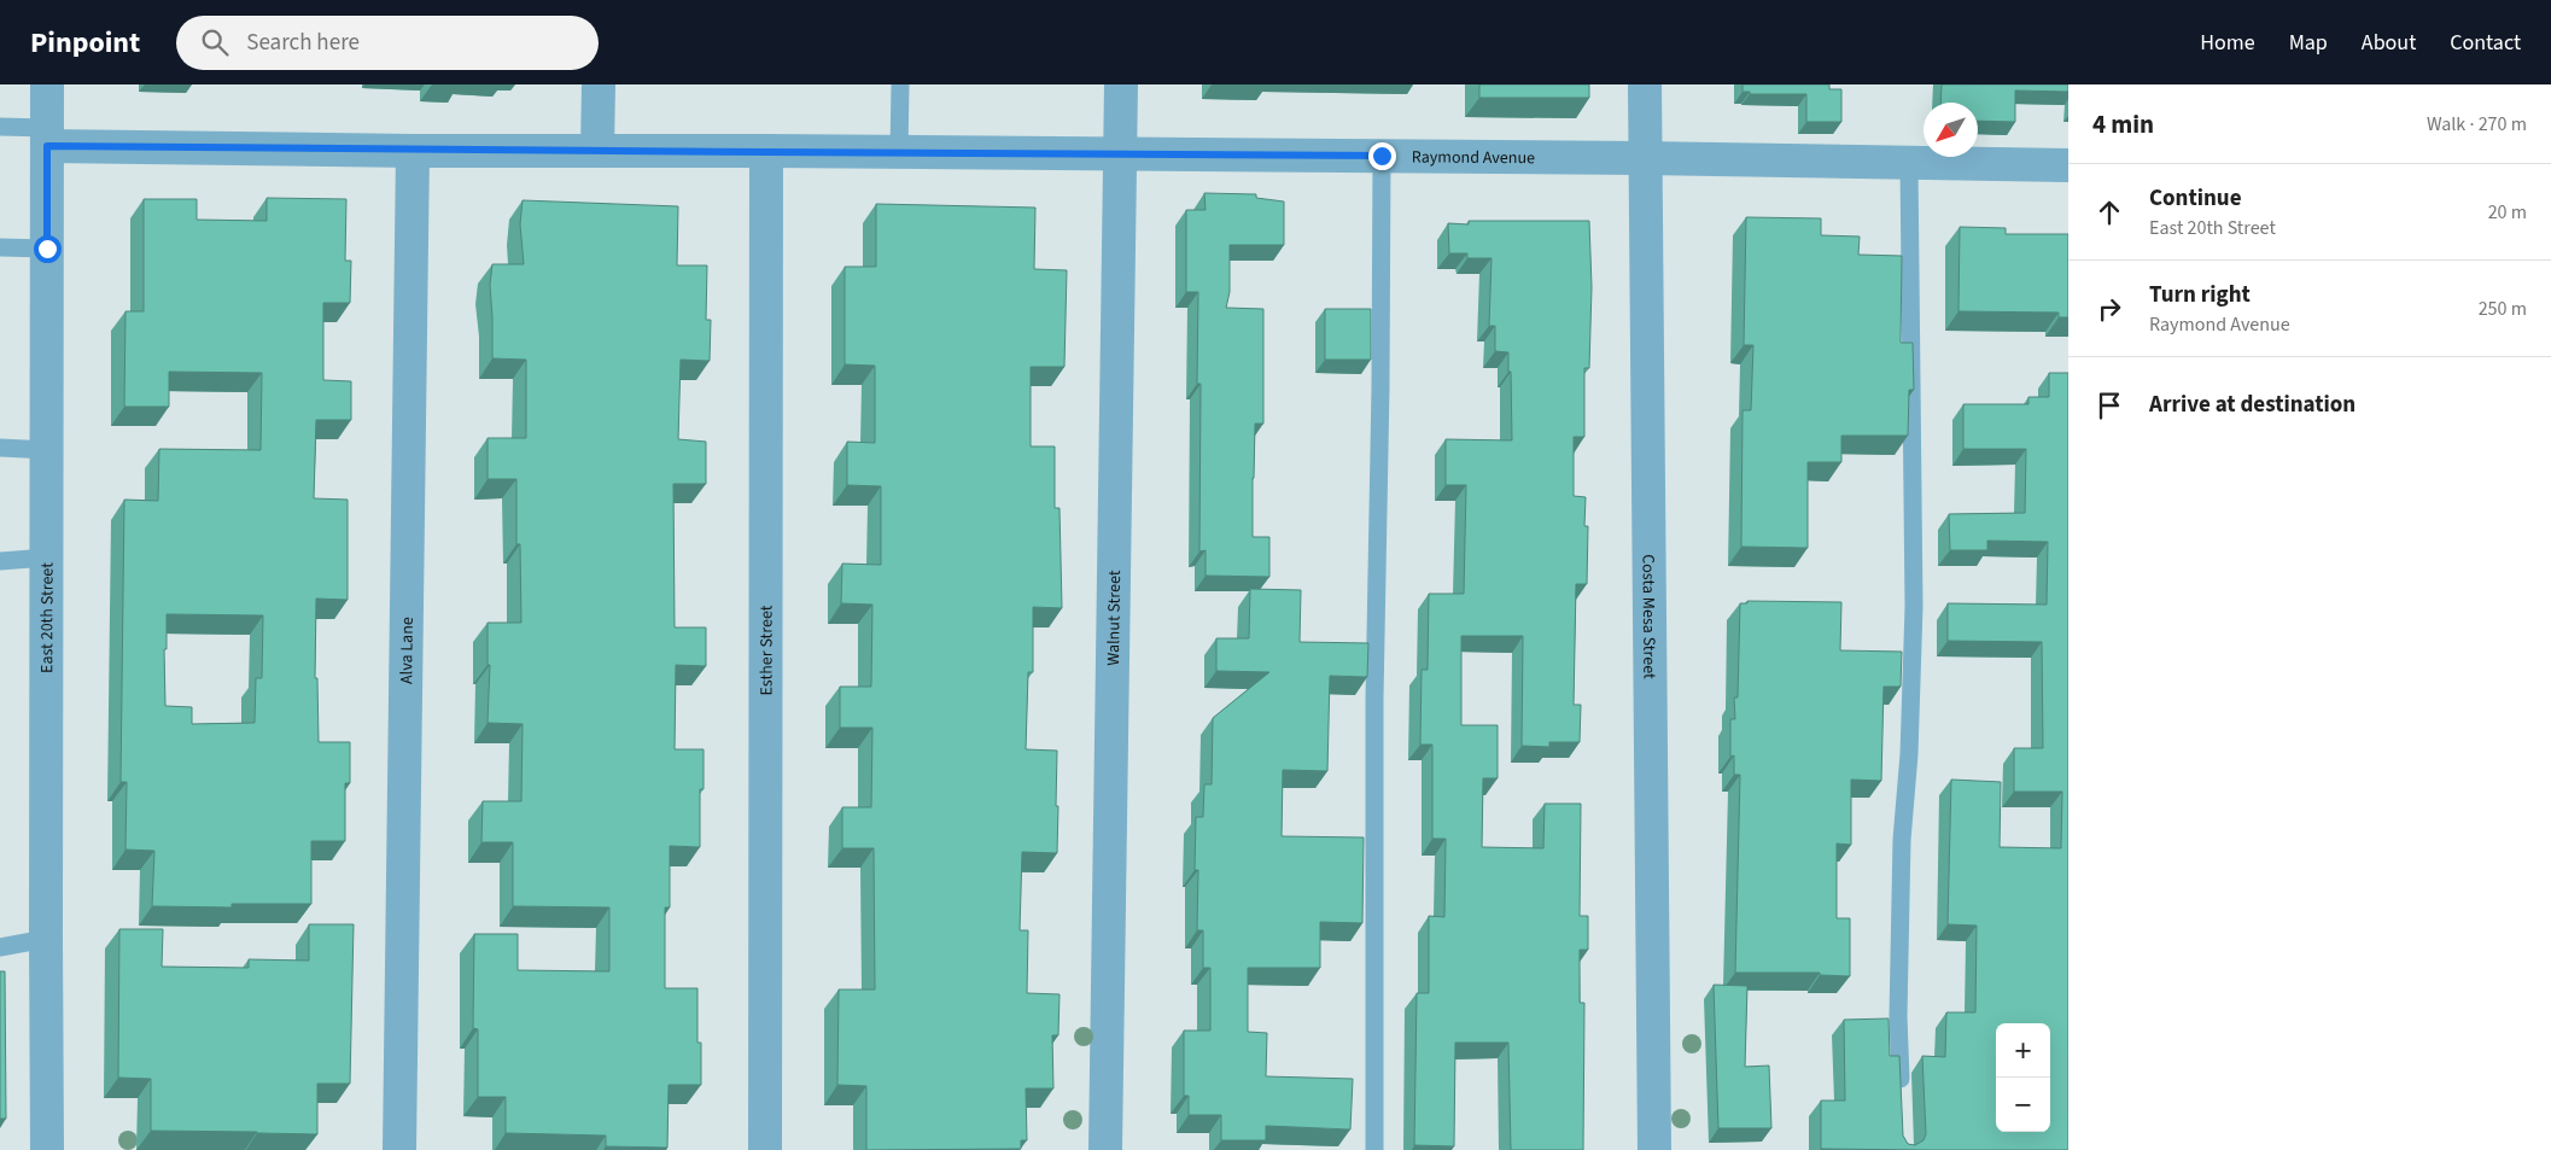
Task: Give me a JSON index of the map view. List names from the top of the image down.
{
  "streets": {
    "street": [
      "Raymond Avenue",
      "East 20th Street",
      "Costa Mesa Street",
      "Walnut Street",
      "Alva Lane",
      "Esther Street"
    ]
  },
  "crossings": [
    ["Raymond Avenue", "East 20th Street"],
    ["Raymond Avenue", "Costa Mesa Street"],
    ["Raymond Avenue", "Walnut Street"],
    ["Raymond Avenue", "Alva Lane"],
    ["Raymond Avenue", "Esther Street"]
  ],
  "north": "bottom left",
  "page": {
    "header": "Pinpoint",
    "search": "Search here",
    "nav": [
      "Home",
      "Map",
      "About",
      "Contact"
    ],
    "heading": ["4 min", "Walk · 270 m"],
    "list": [
      ["Continue", "East 20th Street", "20 m"],
      ["Turn right", "Raymond Avenue", "250 m"],
      "Arrive at destination"
    ],
    "map_buttons": ["+", "−"]
  }
}
